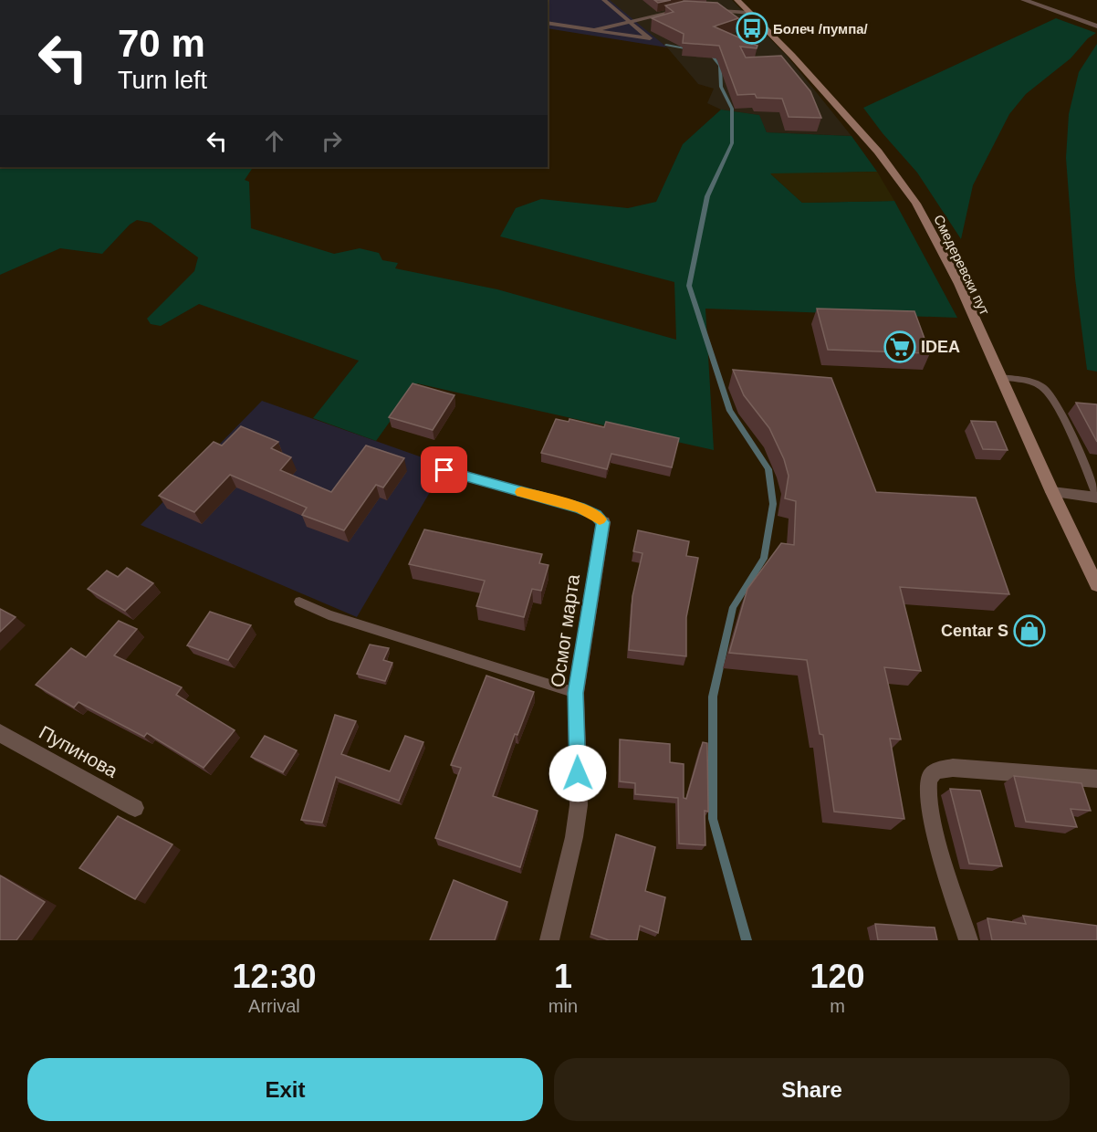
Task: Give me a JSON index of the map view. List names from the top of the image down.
{
  "streets": {
    "main road": ["Смедеревски пут"],
    "street": ["Осмог марта", "Пупинова"]
  },
  "places": {
    "bus stop": ["Болеч /пумпа/"],
    "supermarket": ["IDEA"],
    "shop": ["Centar S"]
  },
  "page": {
    "turn": ["70 m", "Turn left"],
    "eta": [
      "12:30",
      "Arrival",
      "1",
      "min",
      "120",
      "m"
    ],
    "buttons": ["Exit", "Share"]
  }
}
